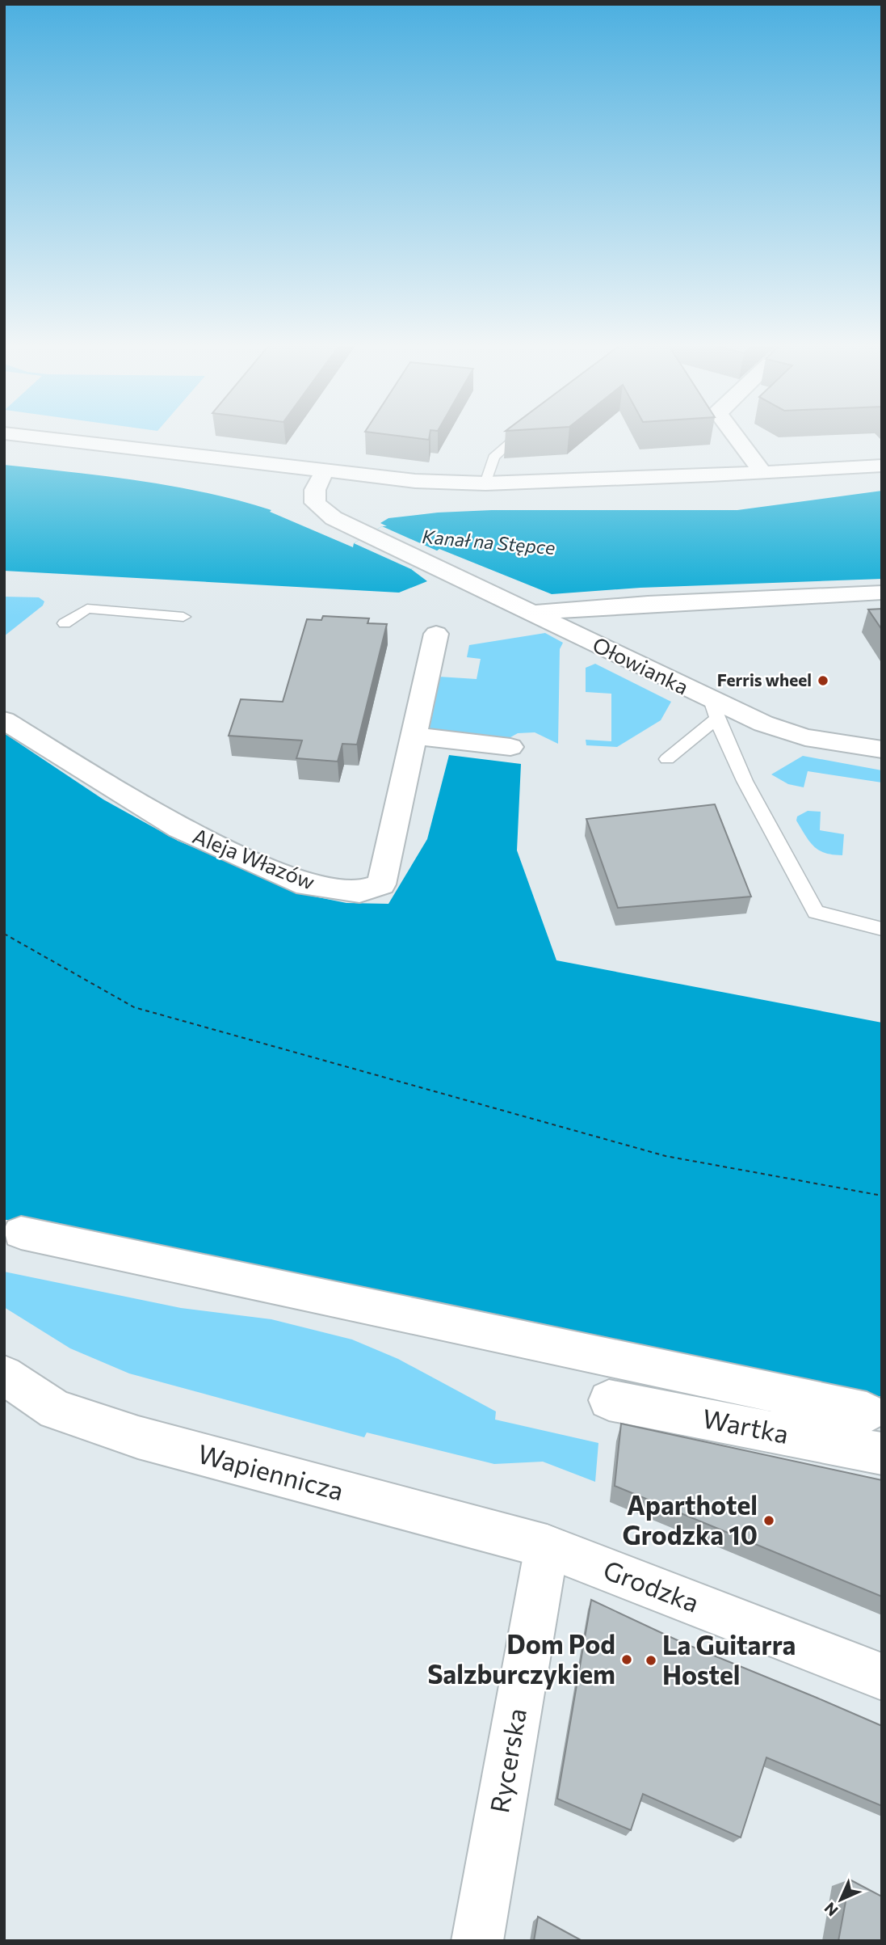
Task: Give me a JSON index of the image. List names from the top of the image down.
{
  "streets": {
    "street": [
      "Ołowianka",
      "Aleja Włazów",
      "Wartka",
      "Wapiennicza",
      "Grodzka",
      "Rycerska"
    ]
  },
  "crossings": [
    ["Wapiennicza", "Grodzka"],
    ["Wapiennicza", "Rycerska"],
    ["Grodzka", "Rycerska"]
  ],
  "water": ["Kanał na Stępce"],
  "places": [
    "Ferris wheel",
    "Aparthotel Grodzka 10",
    "Dom Pod Salzburczykiem",
    "La Guitarra Hostel"
  ],
  "north": "bottom left"
}
